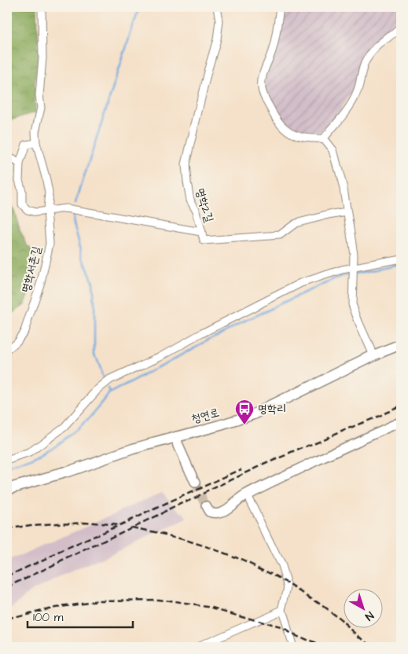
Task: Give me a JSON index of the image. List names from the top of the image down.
{
  "streets": {
    "main road": ["청연로"],
    "street": ["명학2길", "명학서촌길"]
  },
  "places": {
    "bus stop": ["명학리"]
  },
  "scale_bar": "100 m",
  "north": "bottom right"
}
